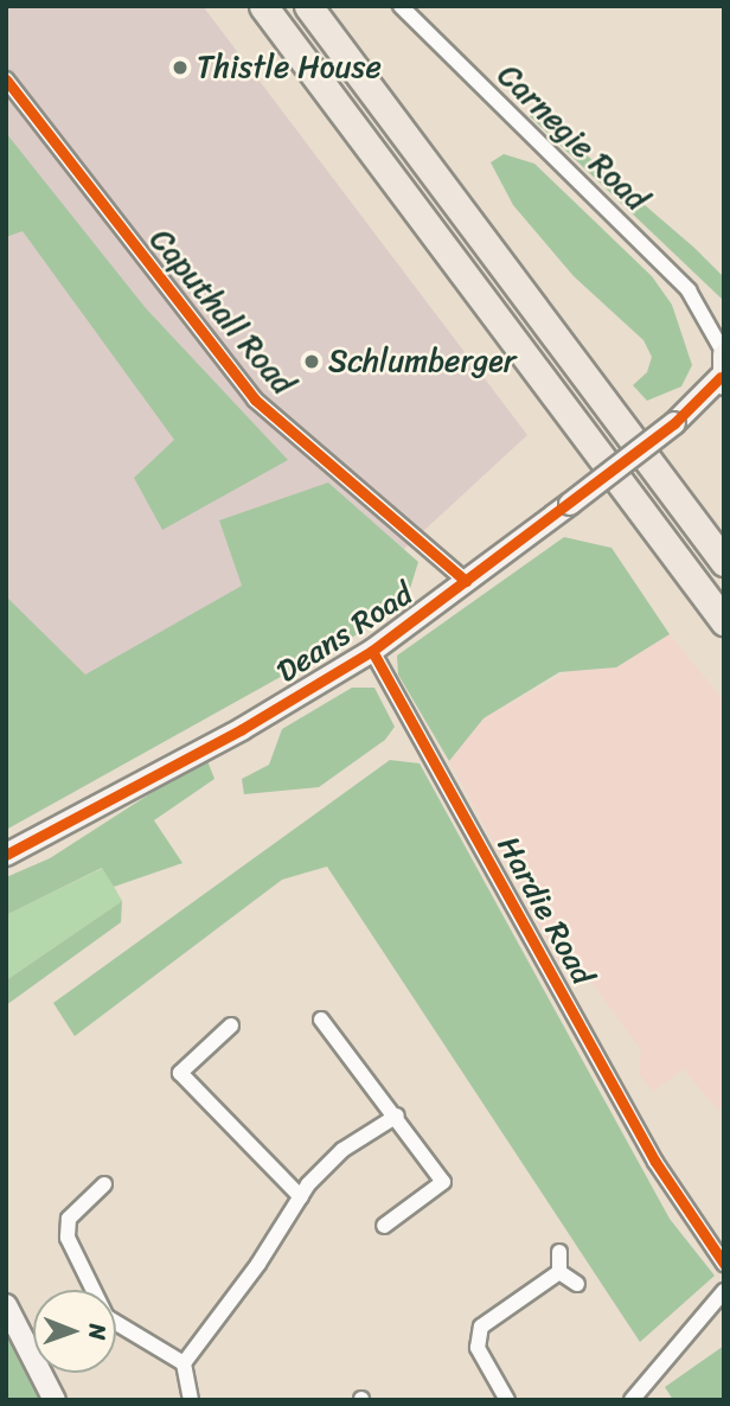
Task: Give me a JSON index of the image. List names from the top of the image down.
{
  "streets": {
    "street": [
      "Carnegie Road",
      "Caputhall Road",
      "Deans Road",
      "Hardie Road"
    ]
  },
  "crossings": [
    ["Caputhall Road", "Deans Road"],
    ["Deans Road", "Hardie Road"]
  ],
  "places": ["Thistle House", "Schlumberger"],
  "north": "right"
}
